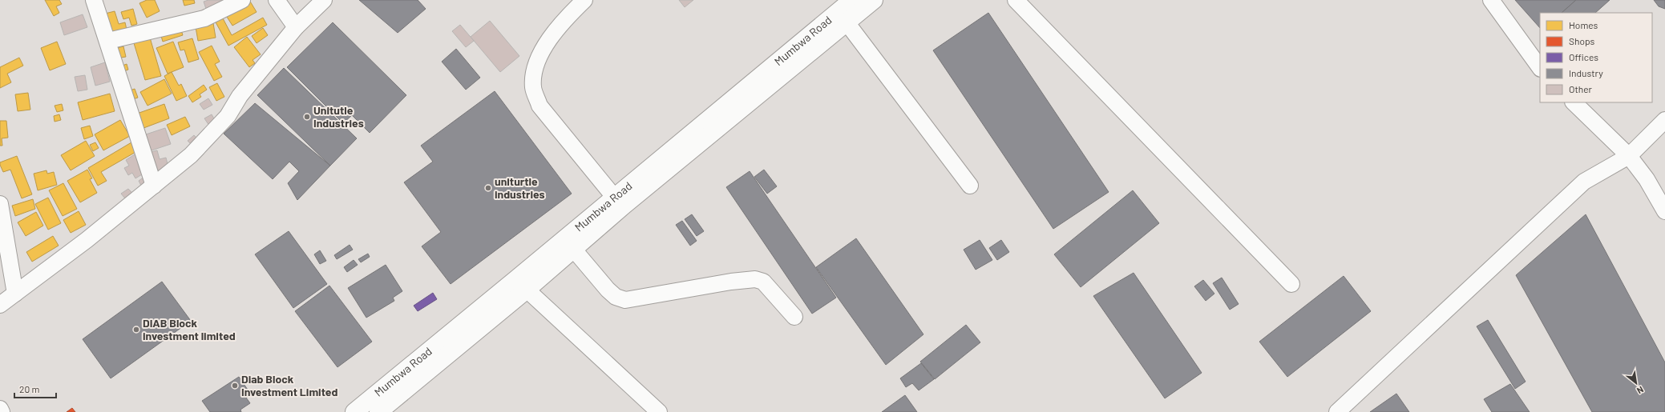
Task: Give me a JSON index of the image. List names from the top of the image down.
{
  "streets": {
    "main road": ["Mumbwa Road"]
  },
  "places": [
    "Unitutle Industries",
    "uniturtle industries",
    "DIAB Block investment limited",
    "Diab Block Investment Limited"
  ],
  "legend": [
    "Homes",
    "Shops",
    "Offices",
    "Industry",
    "Other"
  ],
  "scale_bar": "20 m",
  "north": "bottom right"
}
